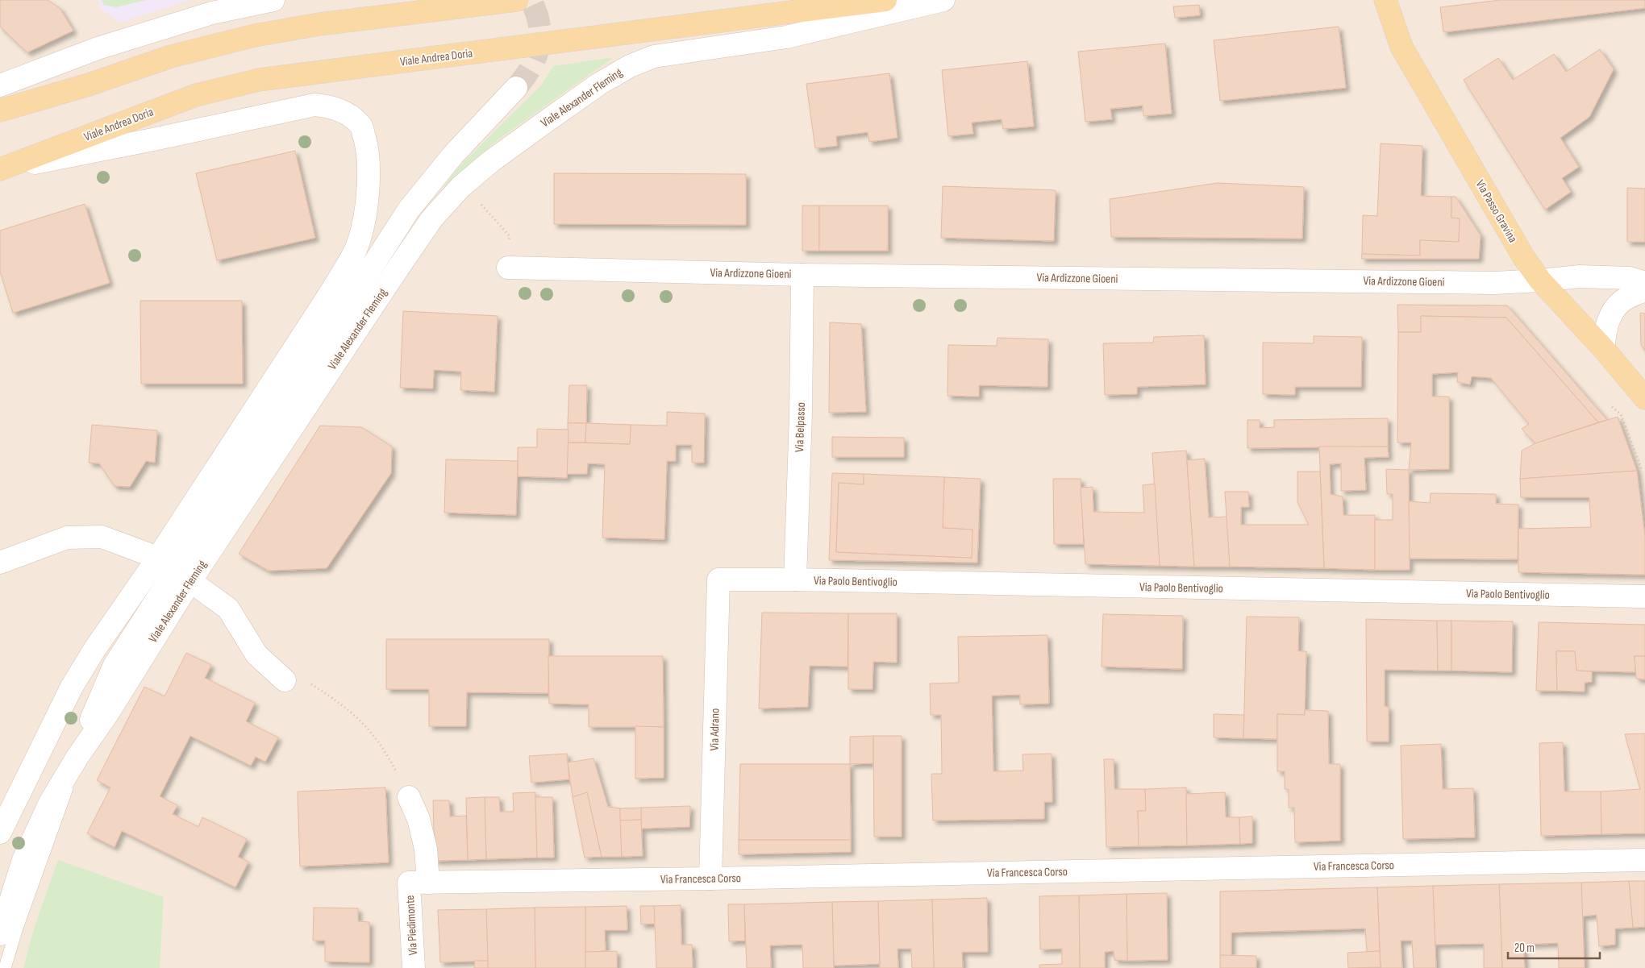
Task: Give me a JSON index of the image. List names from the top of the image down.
{
  "streets": {
    "main road": ["Viale Andrea Doria", "Via Passo Gravina"],
    "street": [
      "Viale Alexander Fleming",
      "Via Ardizzone Gioeni",
      "Via Belpasso",
      "Via Paolo Bentivoglio",
      "Via Adrano",
      "Via Francesca Corso",
      "Via Piedimonte"
    ]
  },
  "crossings": [
    ["Via Passo Gravina", "Via Ardizzone Gioeni"],
    ["Via Ardizzone Gioeni", "Via Belpasso"],
    ["Via Belpasso", "Via Paolo Bentivoglio"],
    ["Via Paolo Bentivoglio", "Via Adrano"],
    ["Via Adrano", "Via Francesca Corso"],
    ["Via Francesca Corso", "Via Piedimonte"]
  ],
  "scale_bar": "20 m"
}
